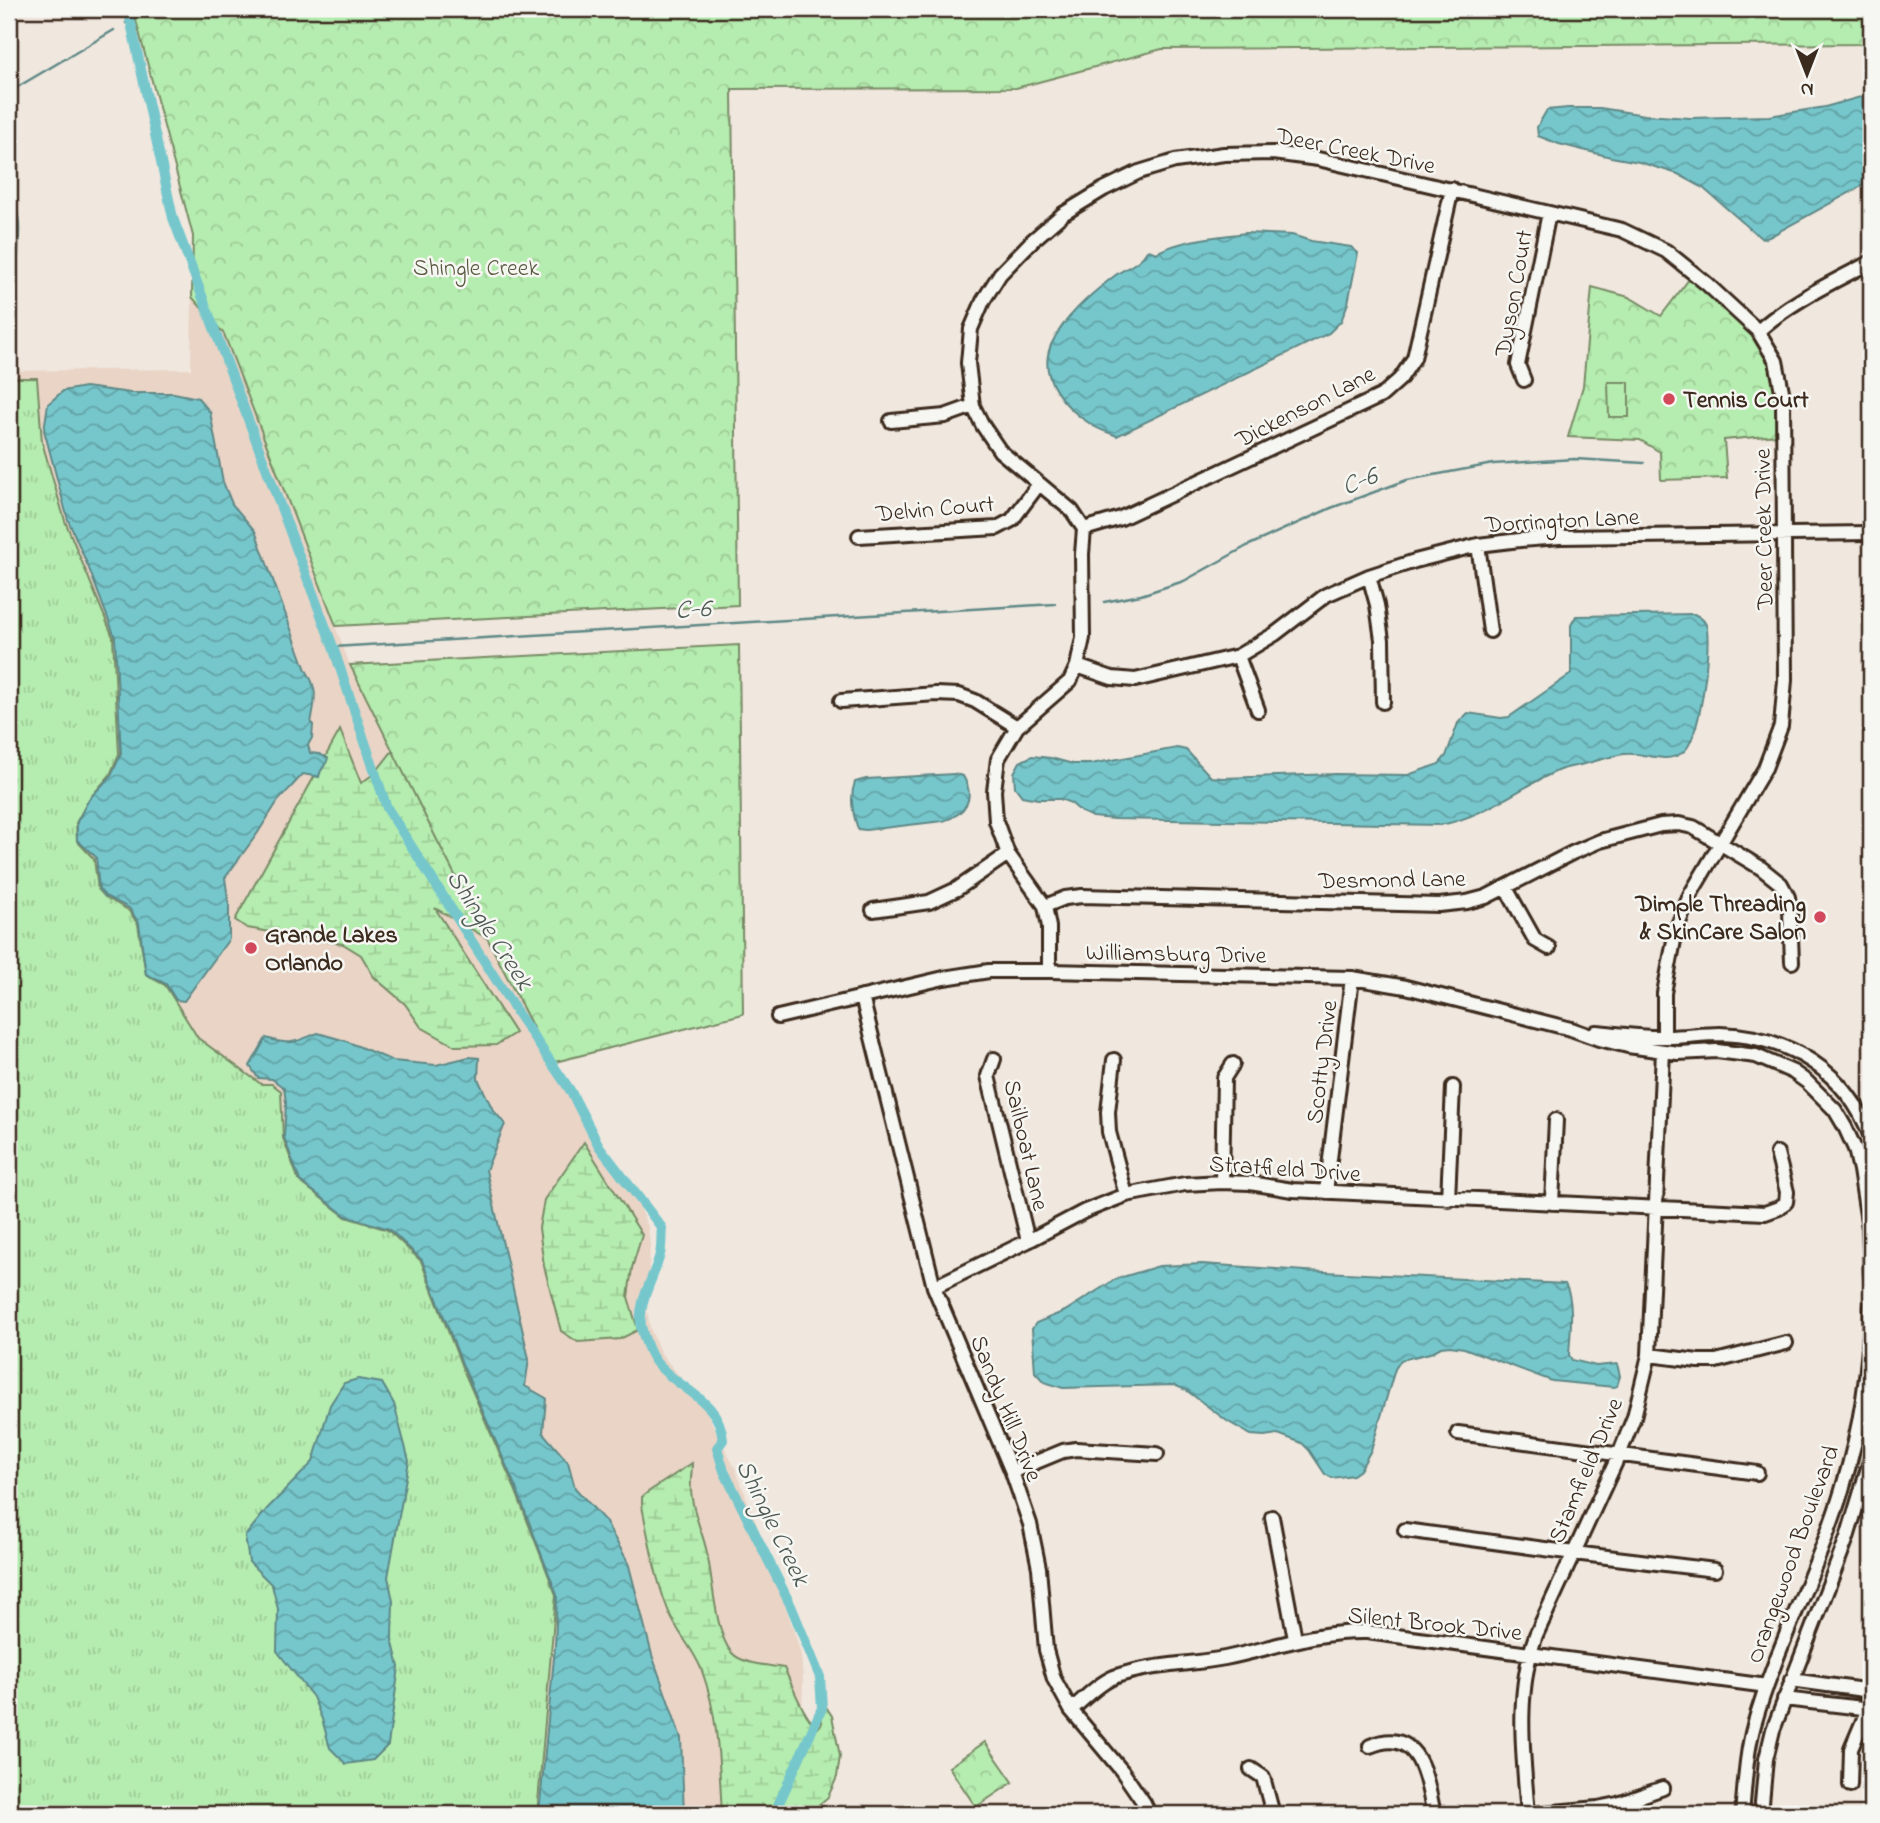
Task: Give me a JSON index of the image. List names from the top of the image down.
{
  "streets": {
    "street": [
      "Deer Creek Drive",
      "Dyson Court",
      "Dickenson Lane",
      "Delvin Court",
      "Dorrington Lane",
      "Desmond Lane",
      "Williamsburg Drive",
      "Scotty Drive",
      "Sailboat Lane",
      "Stratfield Drive",
      "Sandy Hill Drive",
      "Stamfield Drive",
      "Orangewood Boulevard",
      "Silent Brook Drive"
    ]
  },
  "crossings": [
    ["Deer Creek Drive", "Dyson Court"],
    ["Deer Creek Drive", "Dickenson Lane"],
    ["Deer Creek Drive", "Delvin Court"],
    ["Deer Creek Drive", "Dorrington Lane"],
    ["Deer Creek Drive", "Desmond Lane"],
    ["Deer Creek Drive", "Williamsburg Drive"],
    ["Deer Creek Drive", "Stamfield Drive"],
    ["Williamsburg Drive", "Scotty Drive"],
    ["Williamsburg Drive", "Sandy Hill Drive"],
    ["Williamsburg Drive", "Stamfield Drive"],
    ["Scotty Drive", "Stratfield Drive"],
    ["Sailboat Lane", "Stratfield Drive"],
    ["Stratfield Drive", "Sandy Hill Drive"],
    ["Stratfield Drive", "Stamfield Drive"],
    ["Sandy Hill Drive", "Silent Brook Drive"],
    ["Stamfield Drive", "Silent Brook Drive"],
    ["Orangewood Boulevard", "Silent Brook Drive"]
  ],
  "water": ["C-6", "Shingle Creek"],
  "parks": ["Shingle Creek"],
  "places": ["Tennis Court", "Dimple Threading & SkinCare Salon", "Grande Lakes Orlando"],
  "north": "bottom"
}
